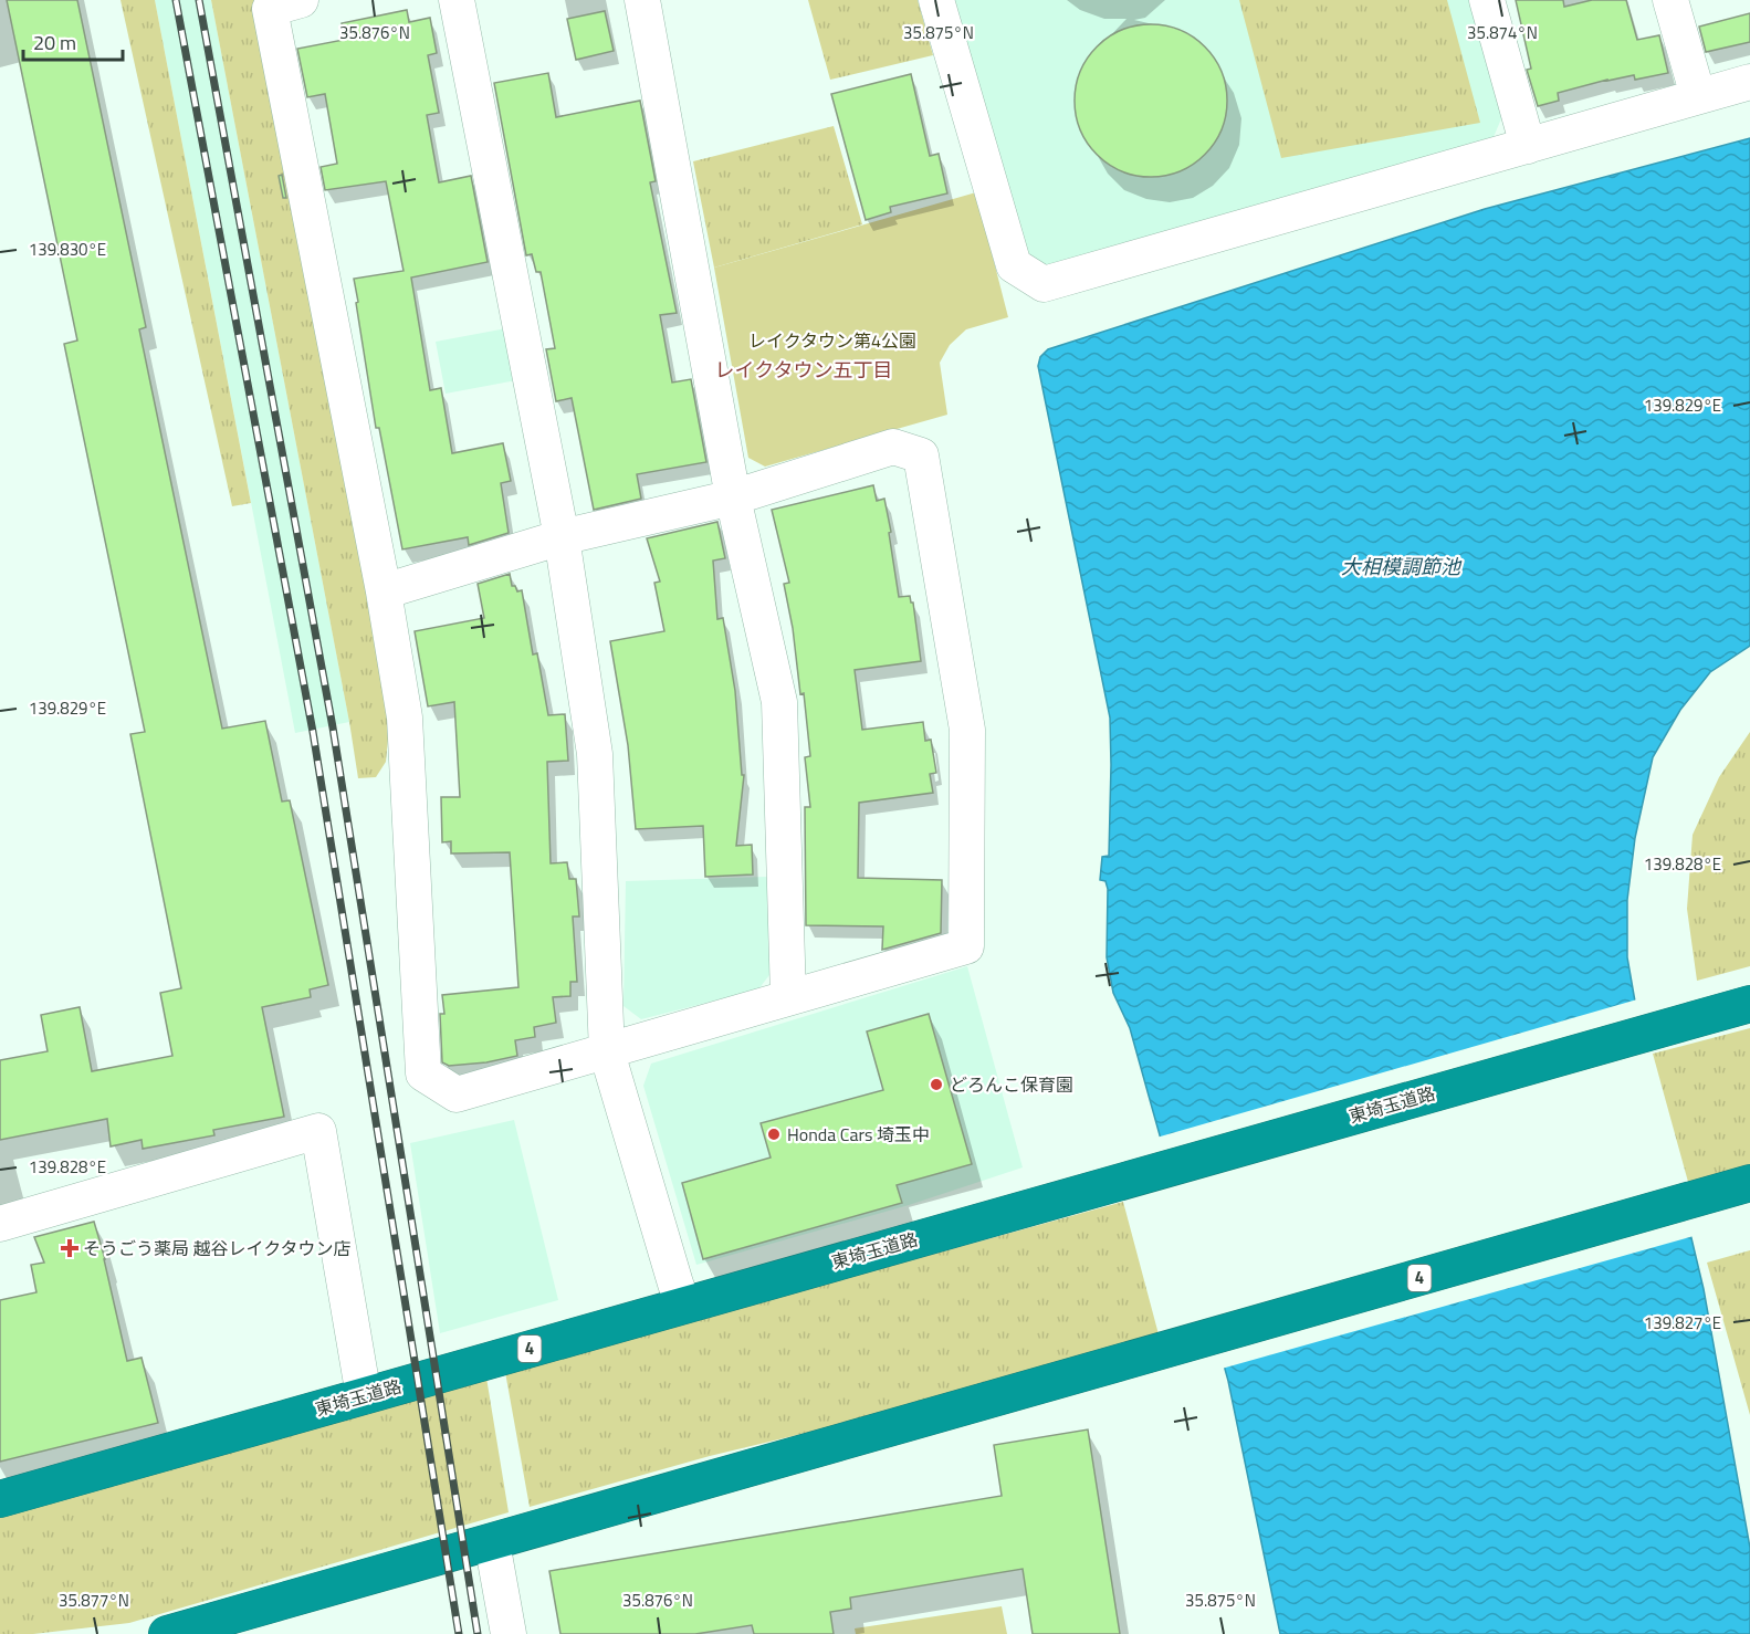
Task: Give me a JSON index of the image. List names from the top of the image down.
{
  "streets": {
    "highway": ["東埼玉道路", "4"]
  },
  "districts": ["レイクタウン五丁目"],
  "water": ["大相模調節池"],
  "parks": ["レイクタウン第4公園"],
  "places": {
    "other": ["どろんこ保育園", "Honda Cars 埼玉中"],
    "health": ["そうごう薬局 越谷レイクタウン店"]
  },
  "scale_bar": "20 m",
  "coordinates": [
    "35.876°N",
    "35.875°N",
    "35.874°N",
    "139.830°E",
    "139.829°E",
    "139.828°E",
    "139.827°E",
    "35.877°N"
  ]
}
